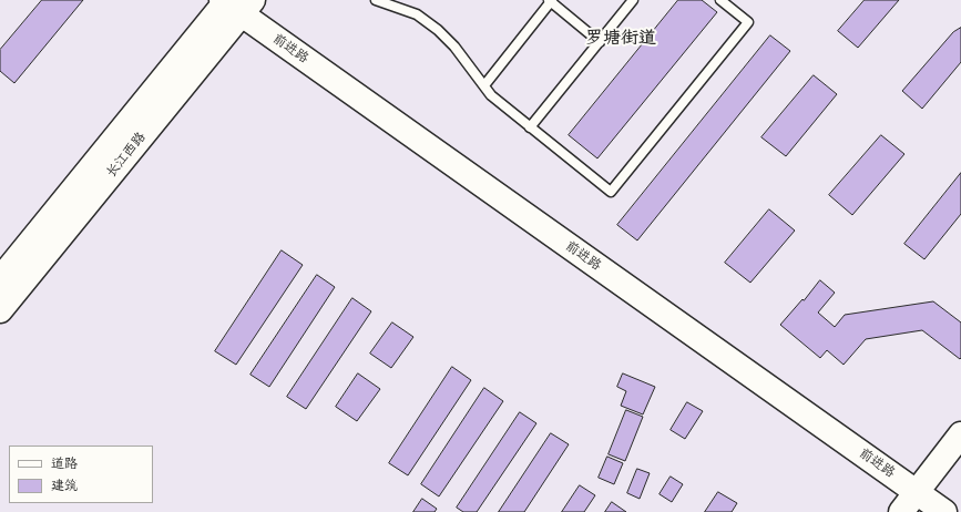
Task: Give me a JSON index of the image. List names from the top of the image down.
{
  "streets": {
    "street": ["前进路", "长江西路"]
  },
  "crossings": [
    ["前进路", "长江西路"]
  ],
  "districts": ["罗塘街道"],
  "legend": ["道路", "建筑"]
}
